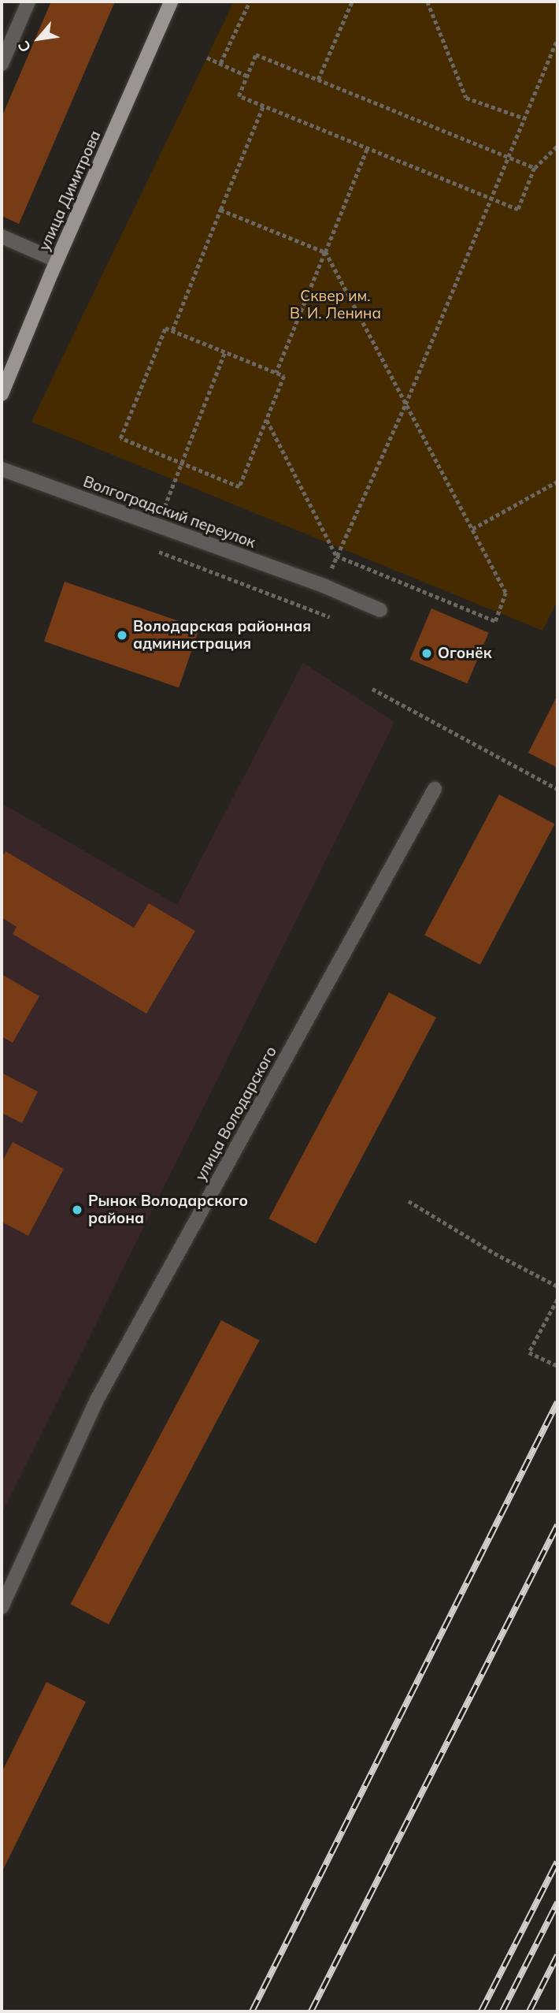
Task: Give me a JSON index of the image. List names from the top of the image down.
{
  "streets": {
    "main road": ["улица Димитрова"],
    "street": ["Волгоградский переулок", "улица Володарского"]
  },
  "parks": ["Сквер им. В. И. Ленина"],
  "places": ["Володарская районная администрация", "Огонёк", "Рынок Володарского района"],
  "north": "bottom left"
}
